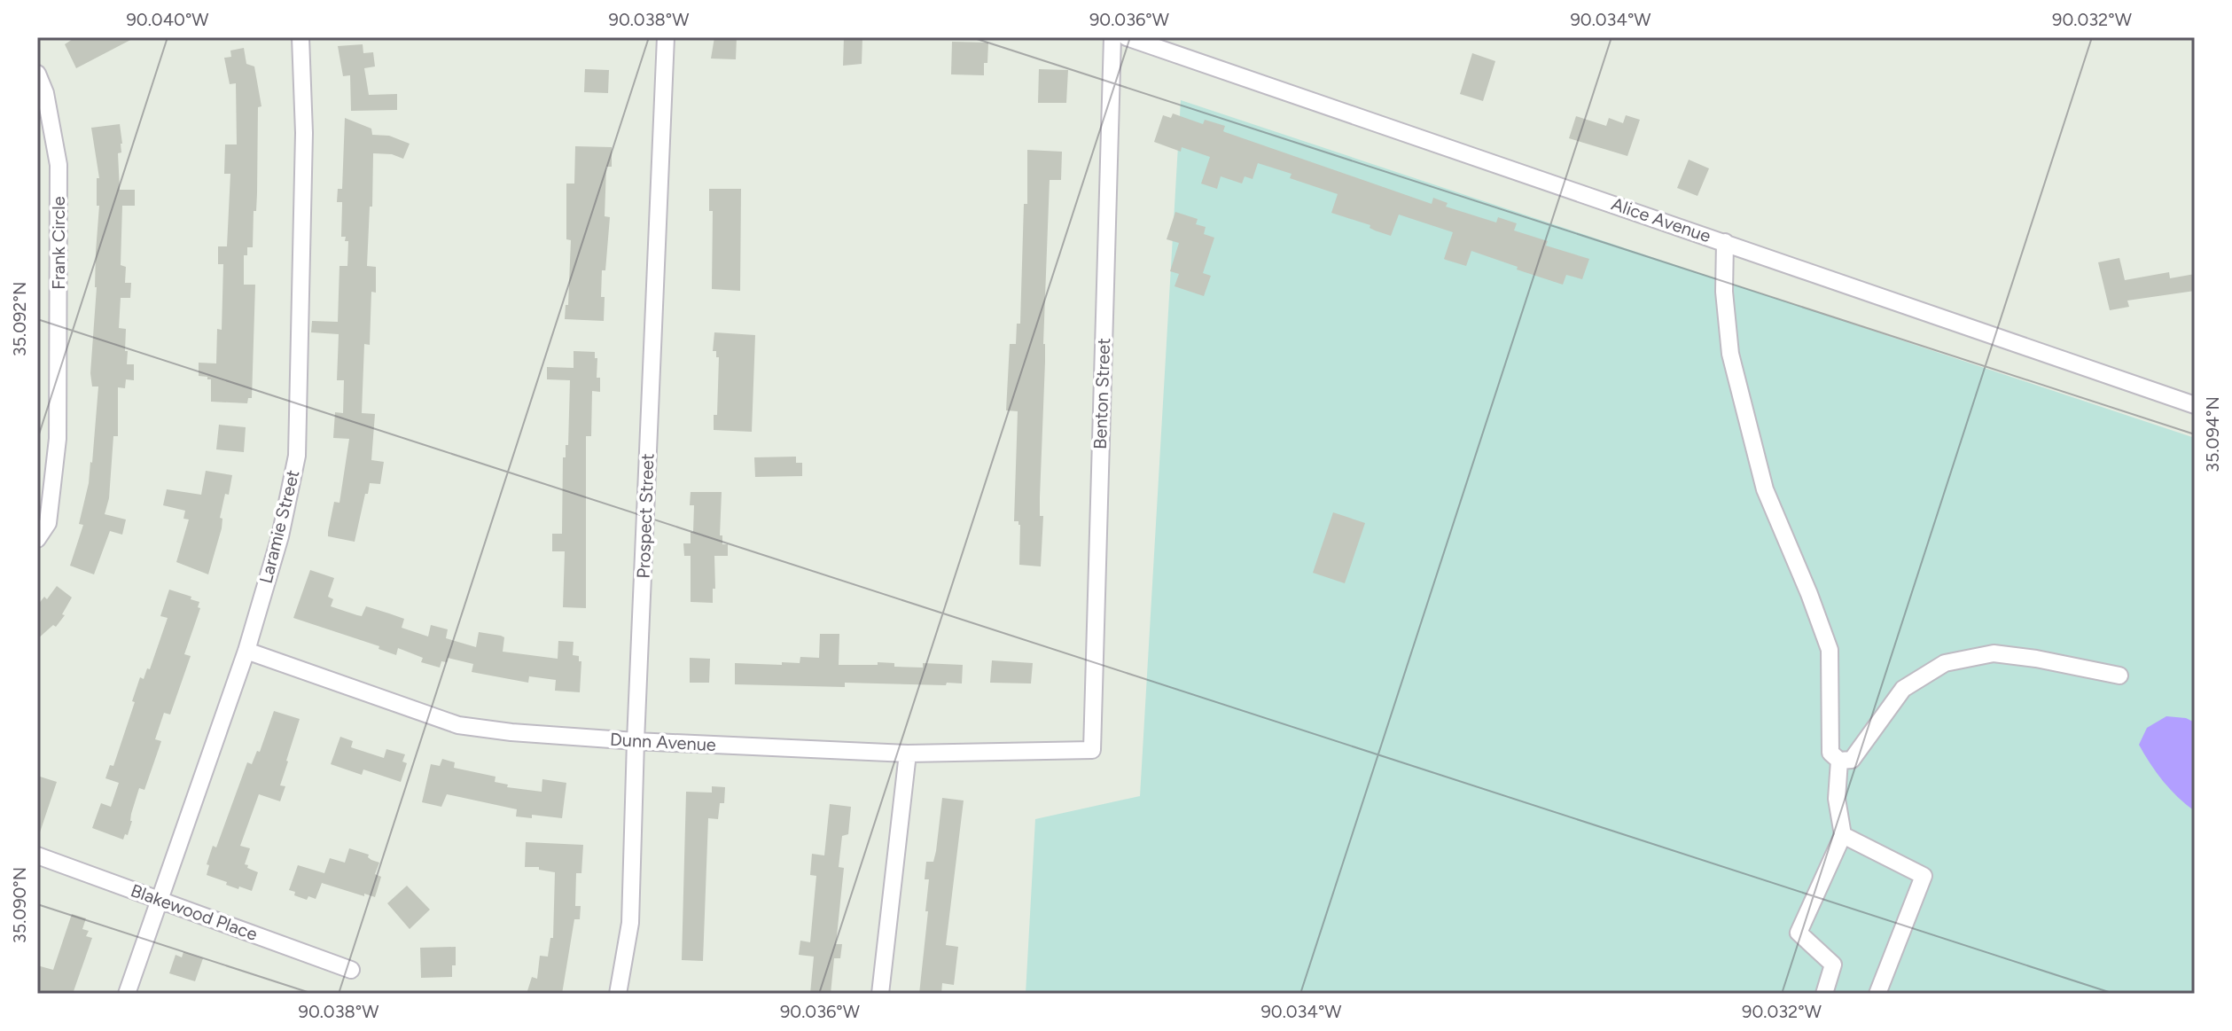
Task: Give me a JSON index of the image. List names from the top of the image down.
{
  "streets": {
    "street": [
      "Alice Avenue",
      "Frank Circle",
      "Benton Street",
      "Prospect Street",
      "Laramie Street",
      "Dunn Avenue",
      "Blakewood Place"
    ]
  },
  "crossings": [
    ["Benton Street", "Dunn Avenue"],
    ["Prospect Street", "Dunn Avenue"],
    ["Laramie Street", "Dunn Avenue"],
    ["Laramie Street", "Blakewood Place"]
  ],
  "coordinates": [
    "90.040°W",
    "90.038°W",
    "90.036°W",
    "90.034°W",
    "90.032°W",
    "35.092°N",
    "35.094°N",
    "35.090°N"
  ]
}
